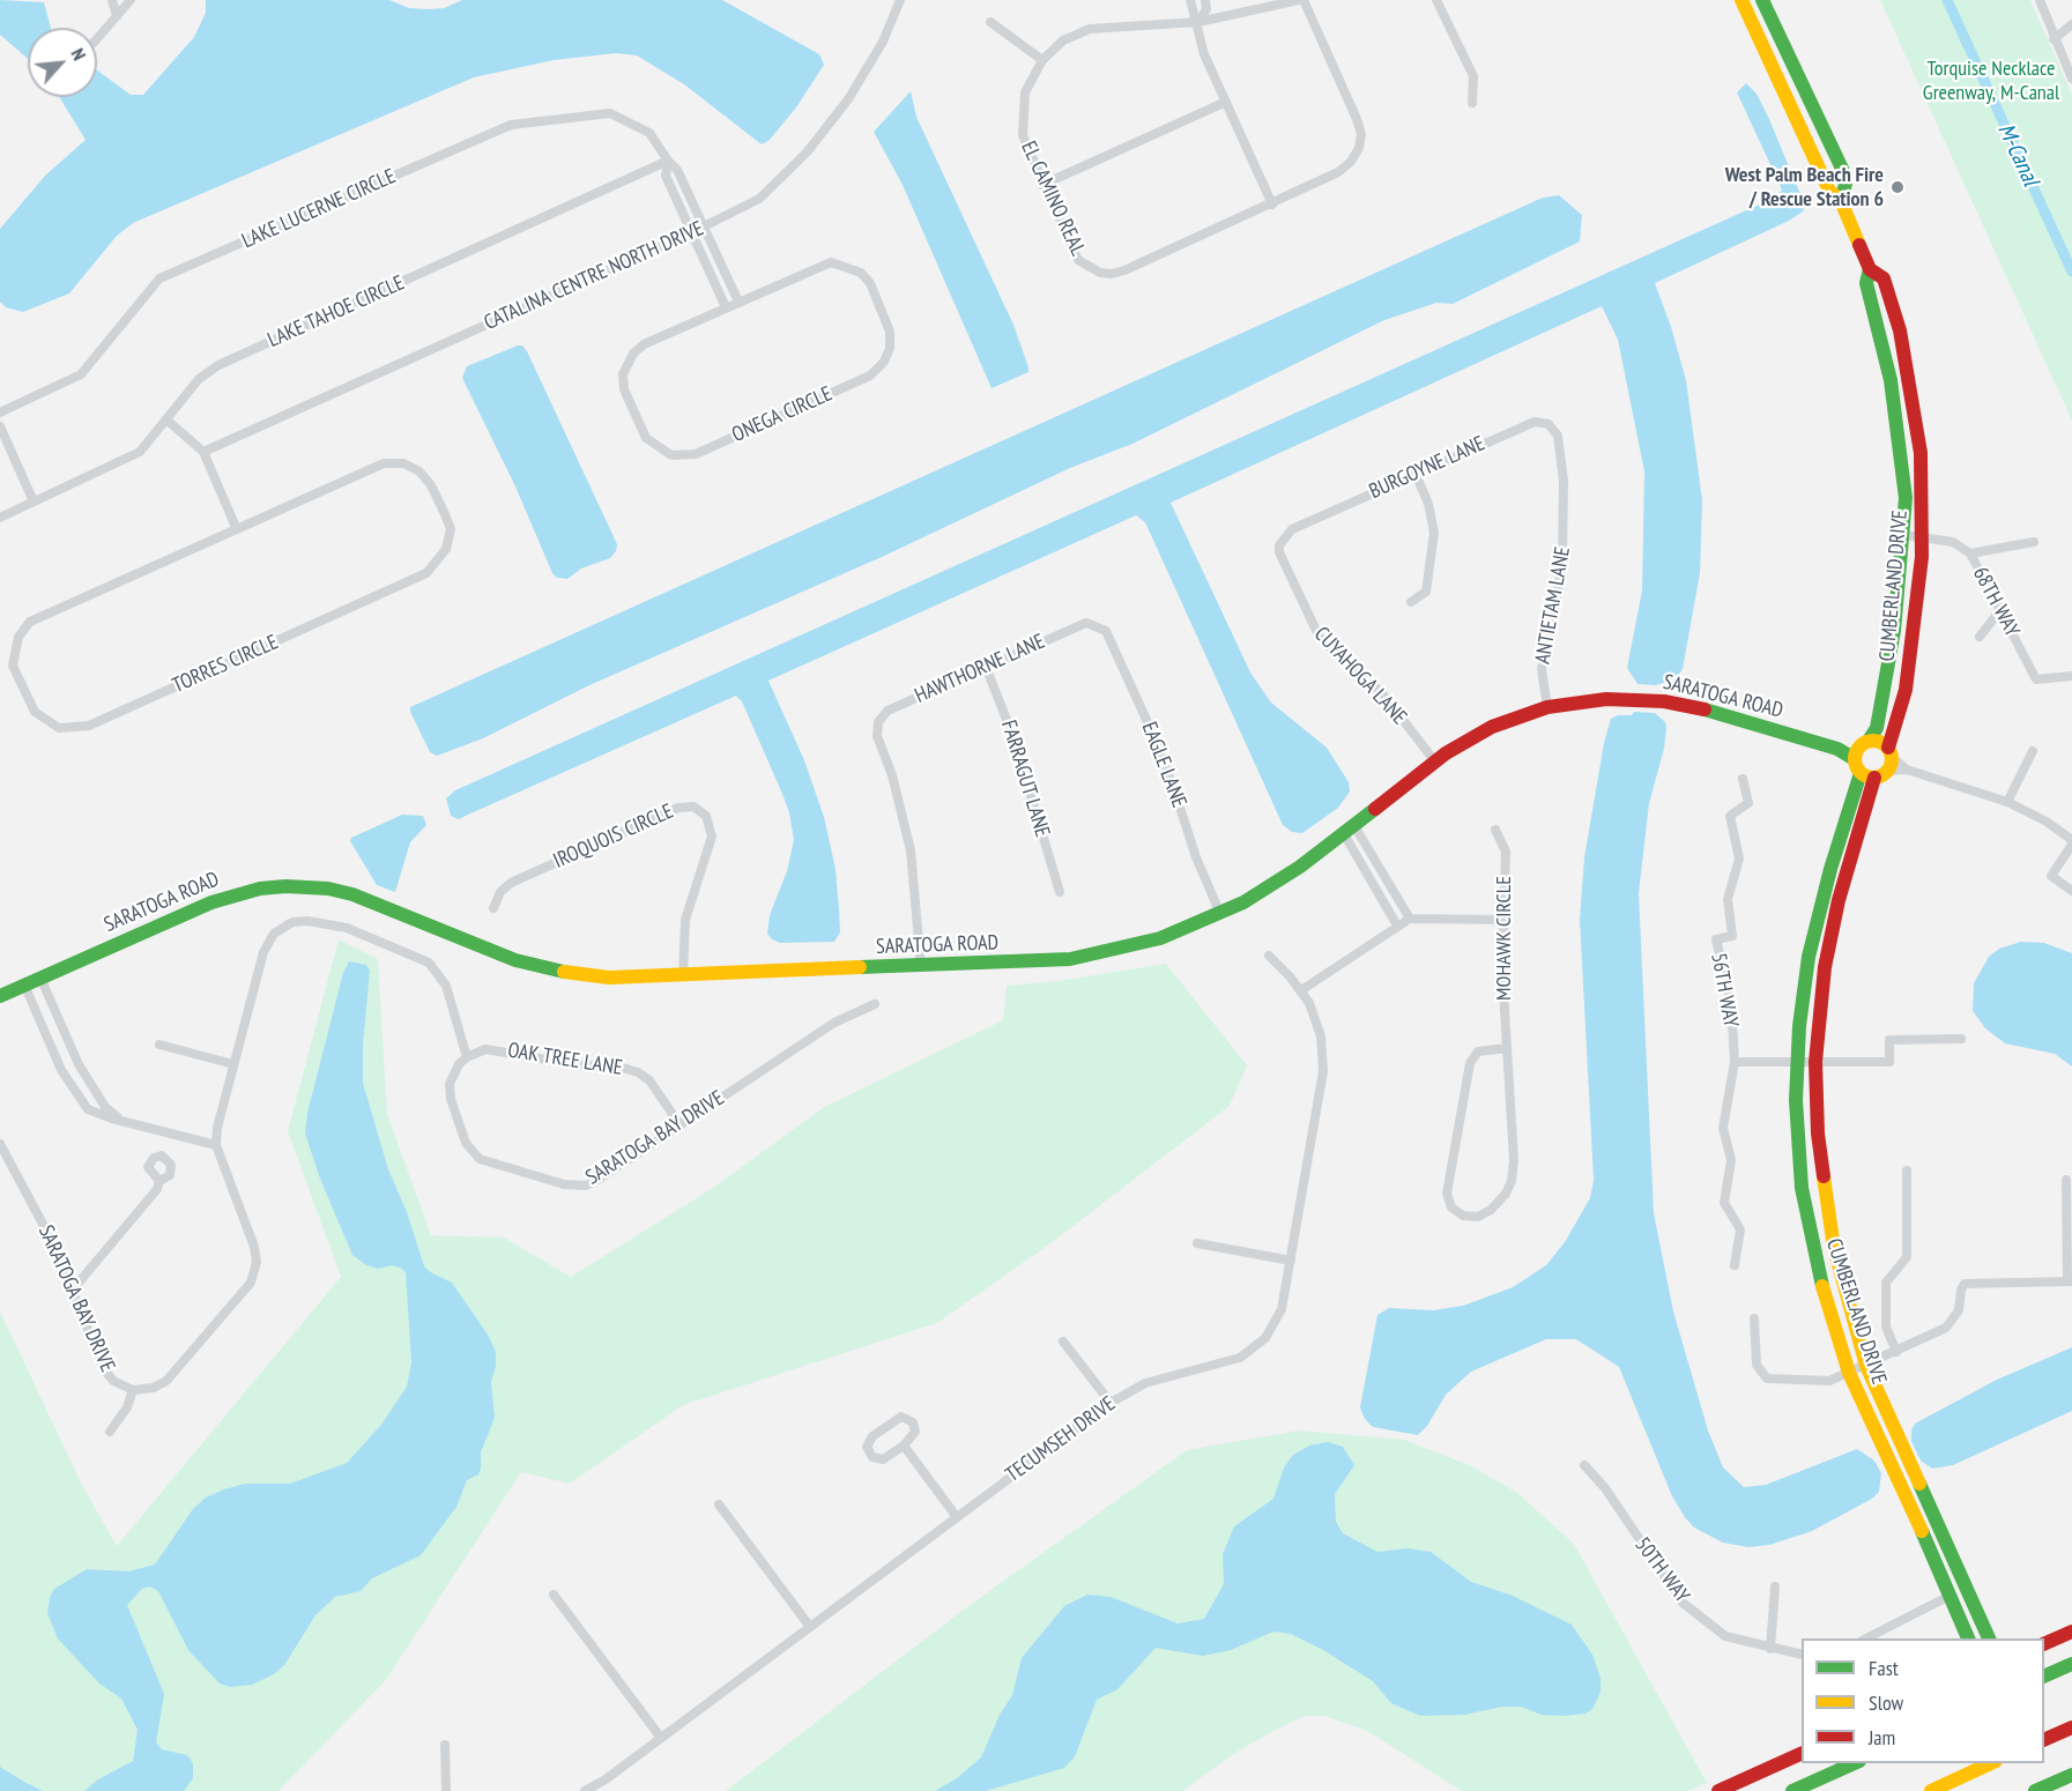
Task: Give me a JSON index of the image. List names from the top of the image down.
{
  "streets": {
    "main road": ["CUMBERLAND DRIVE", "SARATOGA ROAD"],
    "street": [
      "EL CAMINO REAL",
      "LAKE LUCERNE CIRCLE",
      "CATALINA CENTRE NORTH DRIVE",
      "LAKE TAHOE CIRCLE",
      "ONEGA CIRCLE",
      "BURGOYNE LANE",
      "68TH WAY",
      "ANTIETAM LANE",
      "TORRES CIRCLE",
      "HAWTHORNE LANE",
      "CUYAHOGA LANE",
      "EAGLE LANE",
      "FARRAGUT LANE",
      "IROQUOIS CIRCLE",
      "MOHAWK CIRCLE",
      "56TH WAY",
      "OAK TREE LANE",
      "SARATOGA BAY DRIVE",
      "TECUMSEH DRIVE",
      "50TH WAY"
    ]
  },
  "crossings": [
    ["LAKE LUCERNE CIRCLE", "CATALINA CENTRE NORTH DRIVE"],
    ["LAKE LUCERNE CIRCLE", "LAKE TAHOE CIRCLE"],
    ["BURGOYNE LANE", "ANTIETAM LANE"],
    ["BURGOYNE LANE", "CUYAHOGA LANE"],
    ["CUMBERLAND DRIVE", "68TH WAY"],
    ["CUMBERLAND DRIVE", "SARATOGA ROAD"],
    ["ANTIETAM LANE", "SARATOGA ROAD"],
    ["HAWTHORNE LANE", "SARATOGA ROAD"],
    ["HAWTHORNE LANE", "EAGLE LANE"],
    ["HAWTHORNE LANE", "FARRAGUT LANE"],
    ["CUYAHOGA LANE", "SARATOGA ROAD"],
    ["SARATOGA ROAD", "EAGLE LANE"],
    ["SARATOGA ROAD", "IROQUOIS CIRCLE"],
    ["OAK TREE LANE", "SARATOGA BAY DRIVE"]
  ],
  "water": ["M-Canal"],
  "parks": ["Torquise Necklace Greenway, M-Canal"],
  "places": ["West Palm Beach Fire / Rescue Station 6"],
  "legend": ["Fast", "Slow", "Jam"],
  "north": "top right"
}
